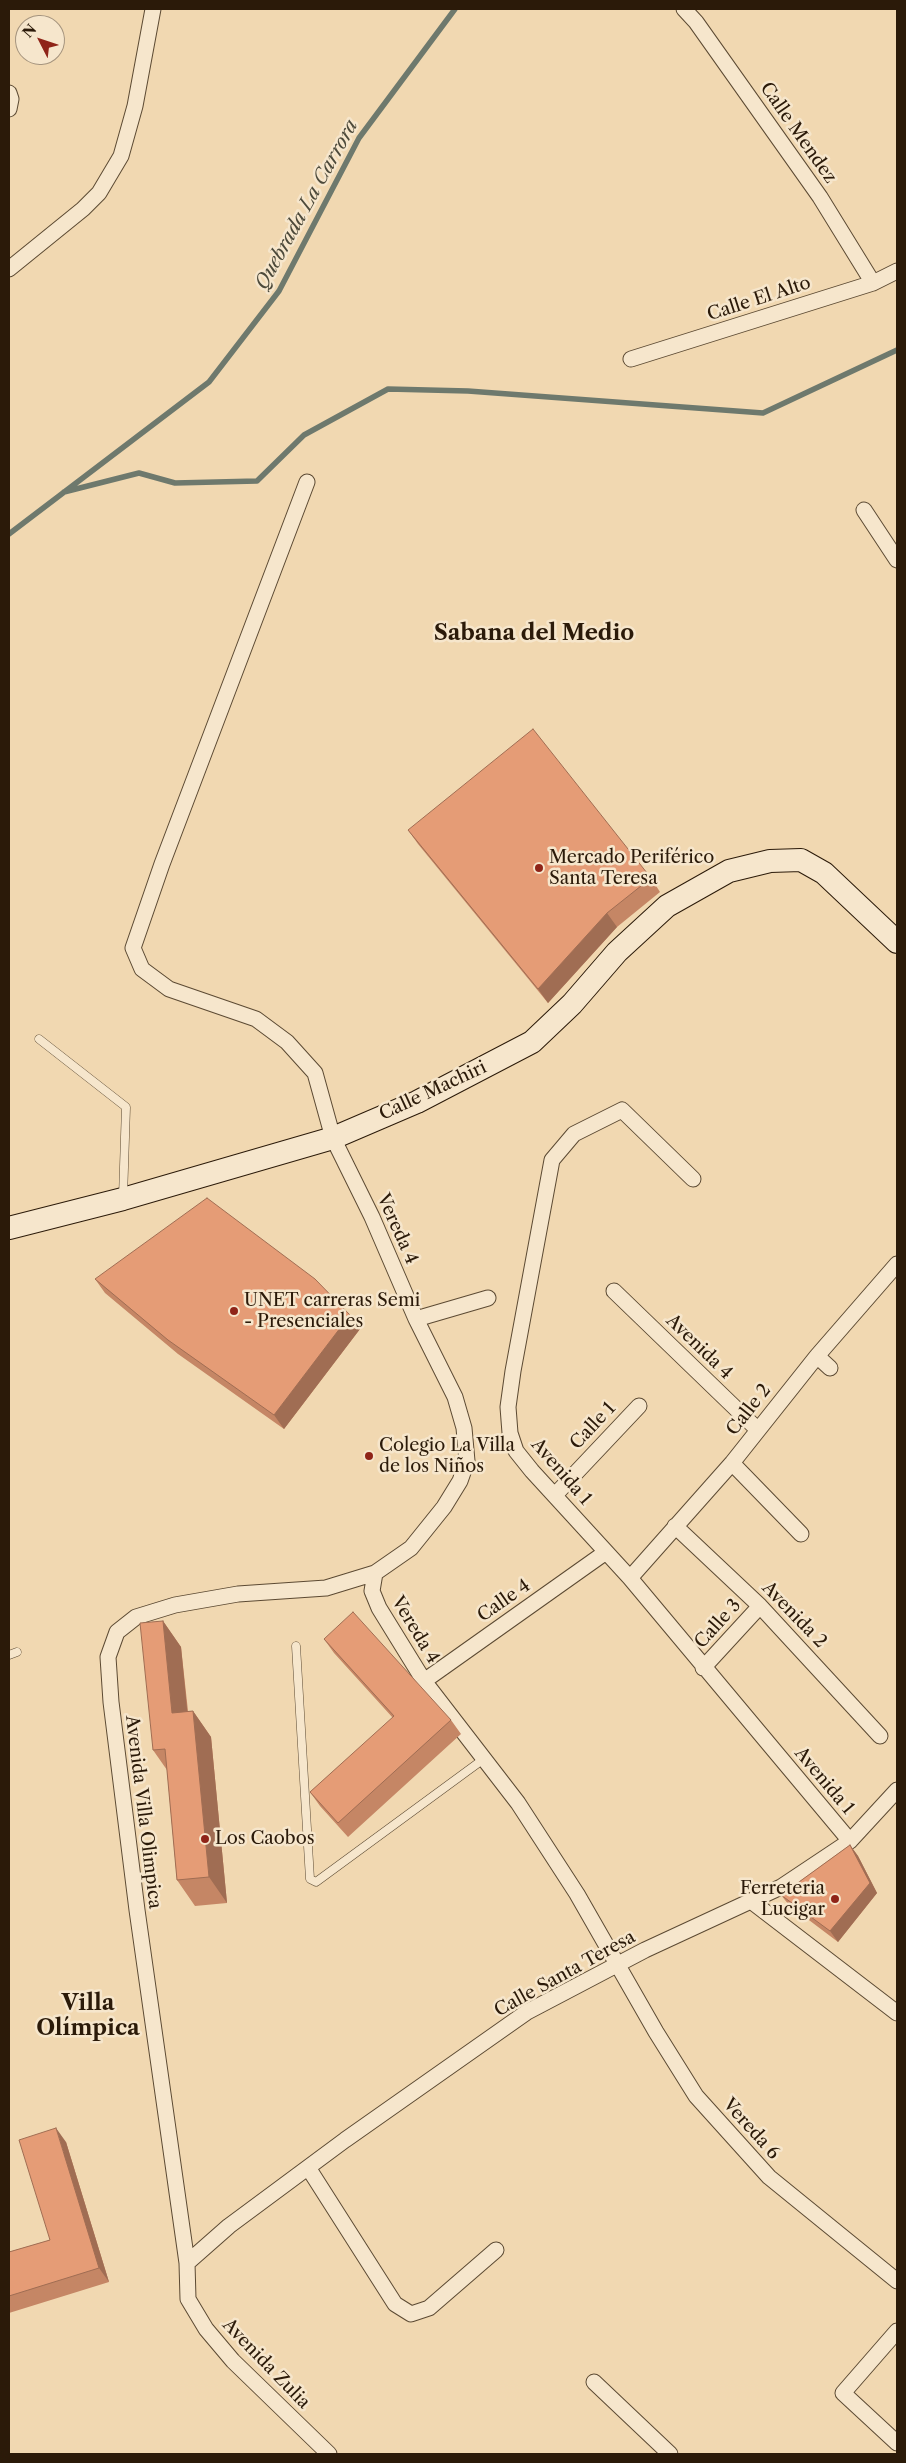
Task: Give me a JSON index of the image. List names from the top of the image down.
{
  "streets": {
    "street": [
      "Calle Mendez",
      "Calle El Alto",
      "Calle Machiri",
      "Vereda 4",
      "Avenida 4",
      "Calle 2",
      "Calle 1",
      "Avenida 1",
      "Calle 4",
      "Avenida 2",
      "Calle 3",
      "Avenida Villa Olimpica",
      "Calle Santa Teresa",
      "Vereda 6",
      "Avenida Zulia"
    ]
  },
  "crossings": [
    ["Calle Mendez", "Calle El Alto"],
    ["Calle Machiri", "Vereda 4"],
    ["Vereda 4", "Calle 4"],
    ["Vereda 4", "Avenida Villa Olimpica"],
    ["Vereda 4", "Calle Santa Teresa"],
    ["Vereda 4", "Vereda 6"],
    ["Avenida 4", "Calle 2"],
    ["Calle 2", "Avenida 1"],
    ["Calle 2", "Avenida 2"],
    ["Calle 1", "Avenida 1"],
    ["Avenida 1", "Calle 4"],
    ["Avenida 1", "Calle 3"],
    ["Avenida 1", "Calle Santa Teresa"],
    ["Avenida 2", "Calle 3"],
    ["Avenida Villa Olimpica", "Calle Santa Teresa"],
    ["Avenida Villa Olimpica", "Avenida Zulia"],
    ["Calle Santa Teresa", "Vereda 6"],
    ["Calle Santa Teresa", "Avenida Zulia"]
  ],
  "districts": ["Sabana del Medio", "Villa Olímpica"],
  "water": ["Quebrada La Carrora"],
  "places": [
    "Mercado Periférico Santa Teresa",
    "UNET carreras Semi - Presenciales",
    "Colegio La Villa de los Niños",
    "Los Caobos",
    "Ferreteria Lucigar"
  ],
  "north": "top left"
}
